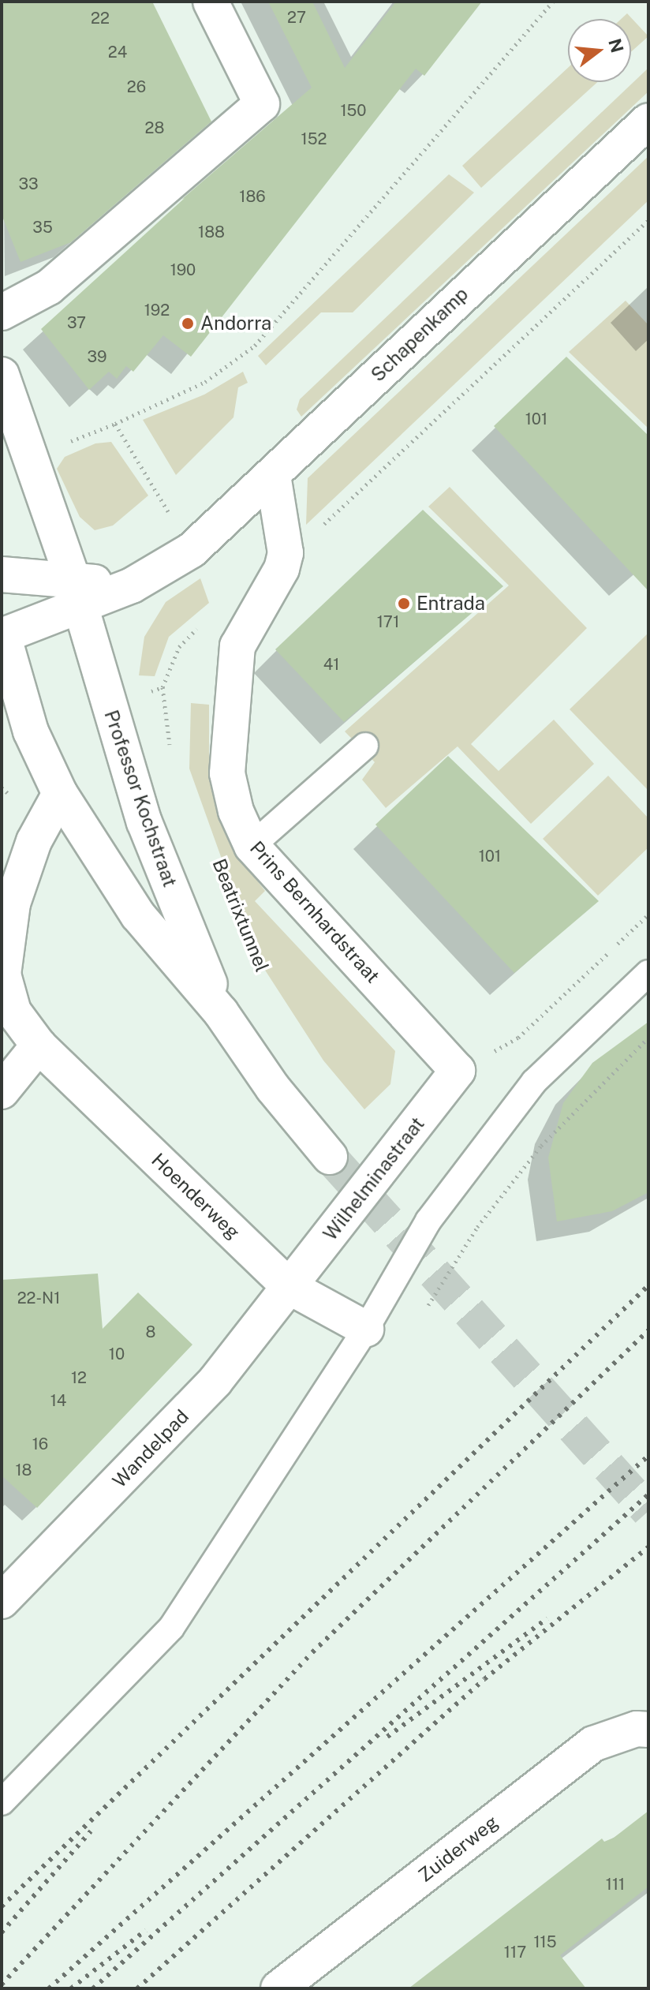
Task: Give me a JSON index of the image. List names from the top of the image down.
{
  "streets": {
    "street": [
      "Schapenkamp",
      "Professor Kochstraat",
      "Prins Bernhardstraat",
      "Wilhelminastraat",
      "Hoenderweg",
      "Wandelpad",
      "Zuiderweg"
    ]
  },
  "crossings": [
    ["Schapenkamp", "Professor Kochstraat"],
    ["Professor Kochstraat", "Hoenderweg"],
    ["Prins Bernhardstraat", "Wilhelminastraat"],
    ["Wilhelminastraat", "Hoenderweg"],
    ["Wilhelminastraat", "Wandelpad"],
    ["Hoenderweg", "Wandelpad"]
  ],
  "places": ["Andorra", "Entrada"],
  "house_numbers": [
    "27",
    "22",
    "24",
    "26",
    "150",
    "28",
    "152",
    "33",
    "186",
    "35",
    "188",
    "190",
    "192",
    "37",
    "39",
    "101",
    "171",
    "41",
    "101",
    "22-N1",
    "8",
    "10",
    "12",
    "14",
    "16",
    "18",
    "111",
    "115",
    "117"
  ],
  "north": "right"
}
